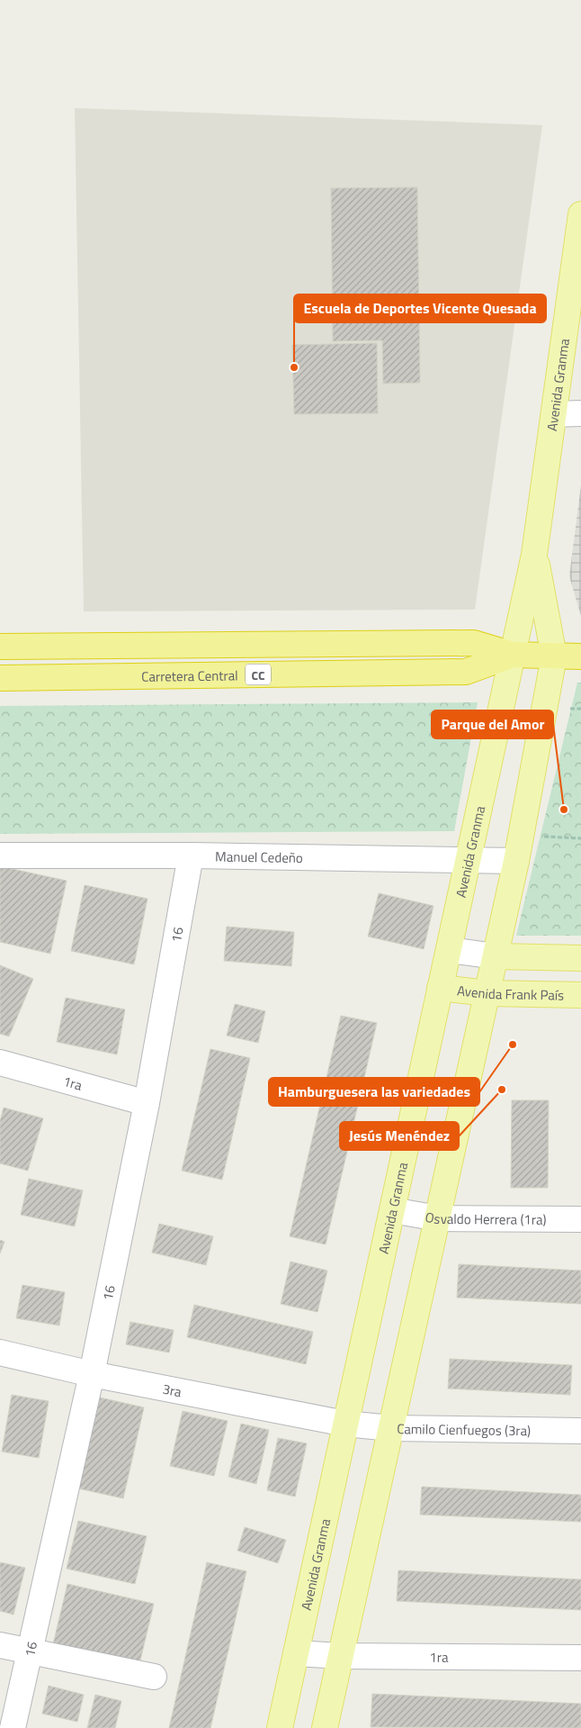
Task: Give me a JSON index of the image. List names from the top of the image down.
{
  "streets": {
    "highway": ["CC", "Carretera Central"],
    "main road": ["Avenida Granma", "Avenida Frank País"],
    "street": [
      "Manuel Cedeño",
      "16",
      "1ra",
      "Osvaldo Herrera (1ra)",
      "3ra",
      "Camilo Cienfuegos (3ra)"
    ]
  },
  "crossings": [
    ["Avenida Granma", "Carretera Central"],
    ["Avenida Granma", "Manuel Cedeño"],
    ["Avenida Granma", "Avenida Frank País"],
    ["Avenida Granma", "1ra"],
    ["Avenida Granma", "Osvaldo Herrera (1ra)"],
    ["Avenida Granma", "3ra"],
    ["Avenida Granma", "Camilo Cienfuegos (3ra)"],
    ["Manuel Cedeño", "16"],
    ["16", "1ra"],
    ["16", "3ra"],
    ["3ra", "Camilo Cienfuegos (3ra)"]
  ],
  "places": [
    "Escuela de Deportes Vicente Quesada",
    "Parque del Amor",
    "Hamburguesera las variedades",
    "Jesús Menéndez"
  ]
}
